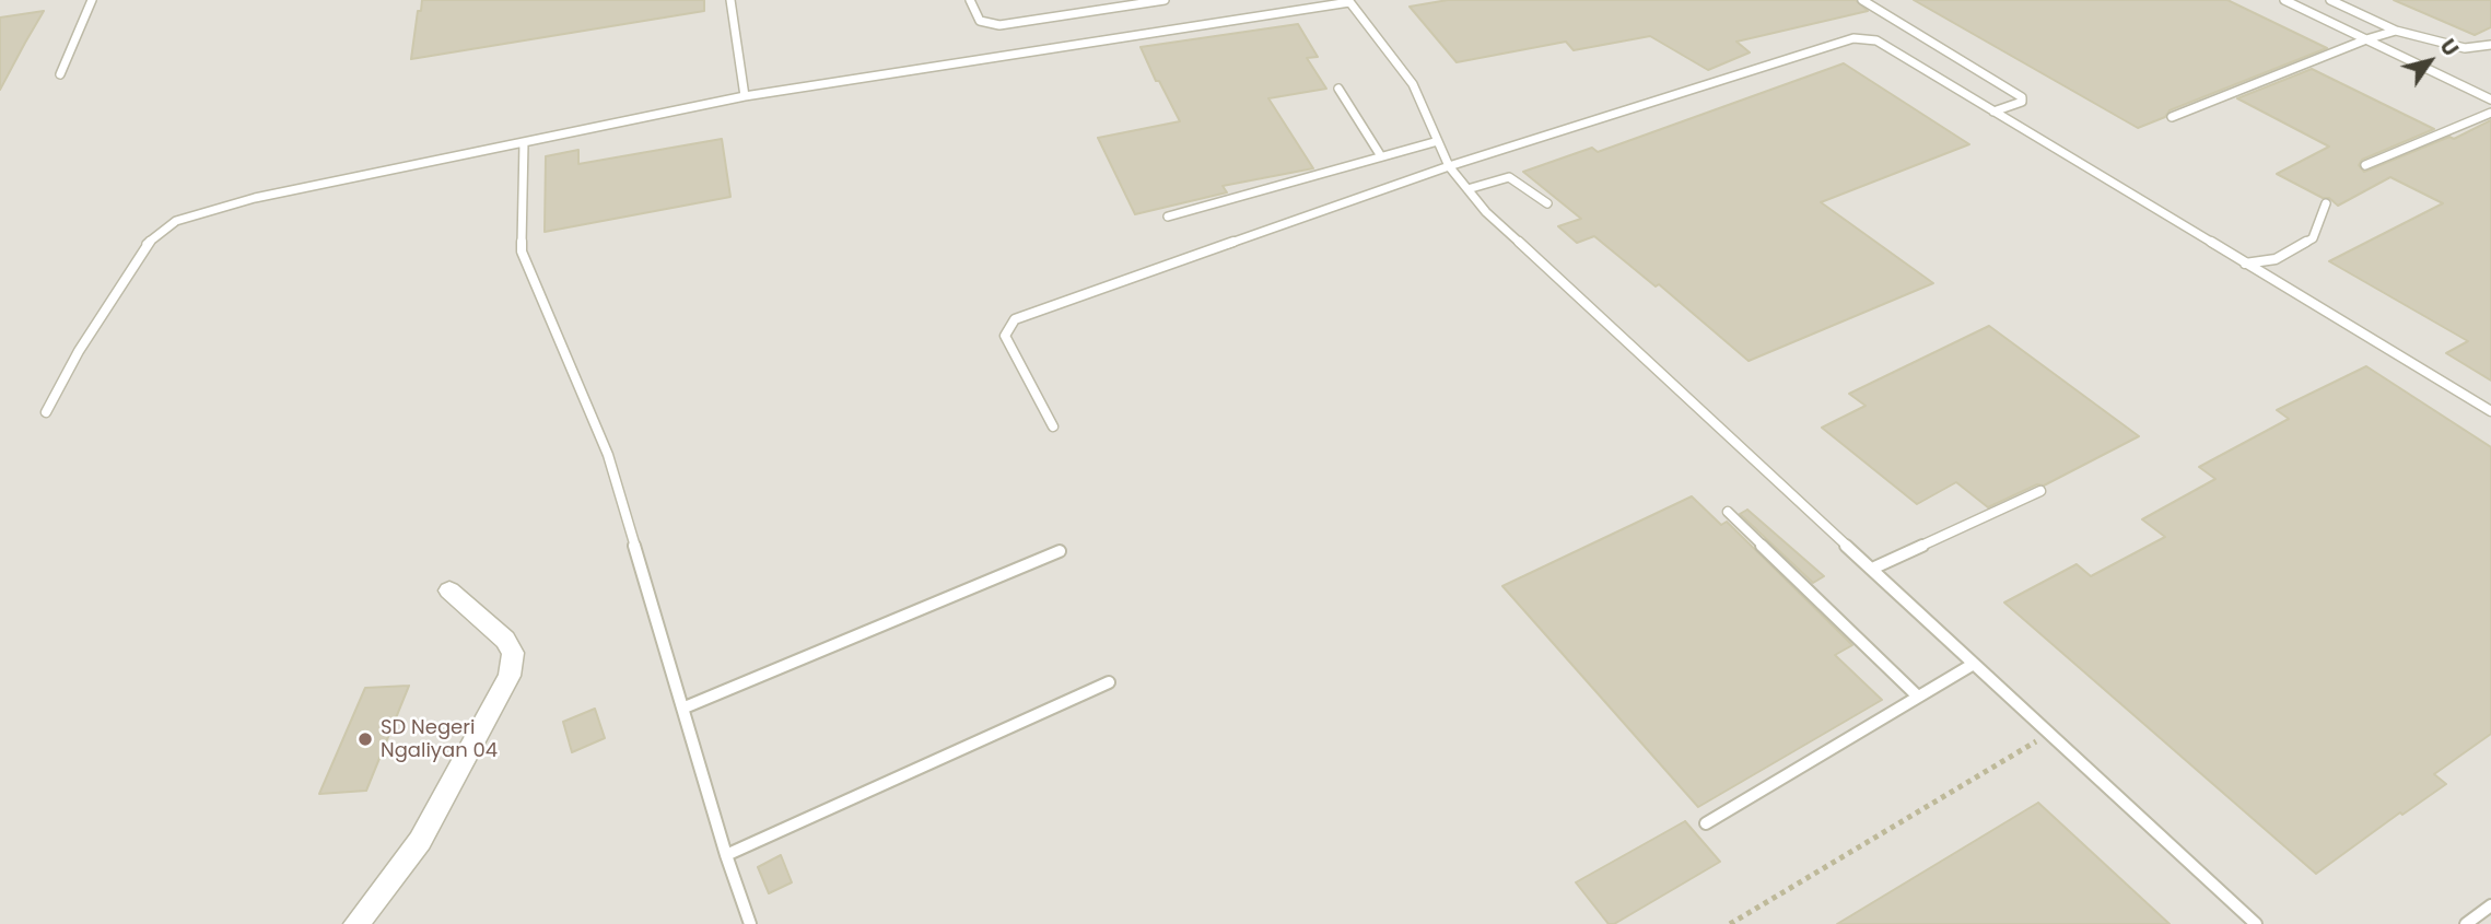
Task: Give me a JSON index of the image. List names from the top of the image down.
{
  "places": ["SD Negeri Ngaliyan 04"],
  "north": "top right"
}
